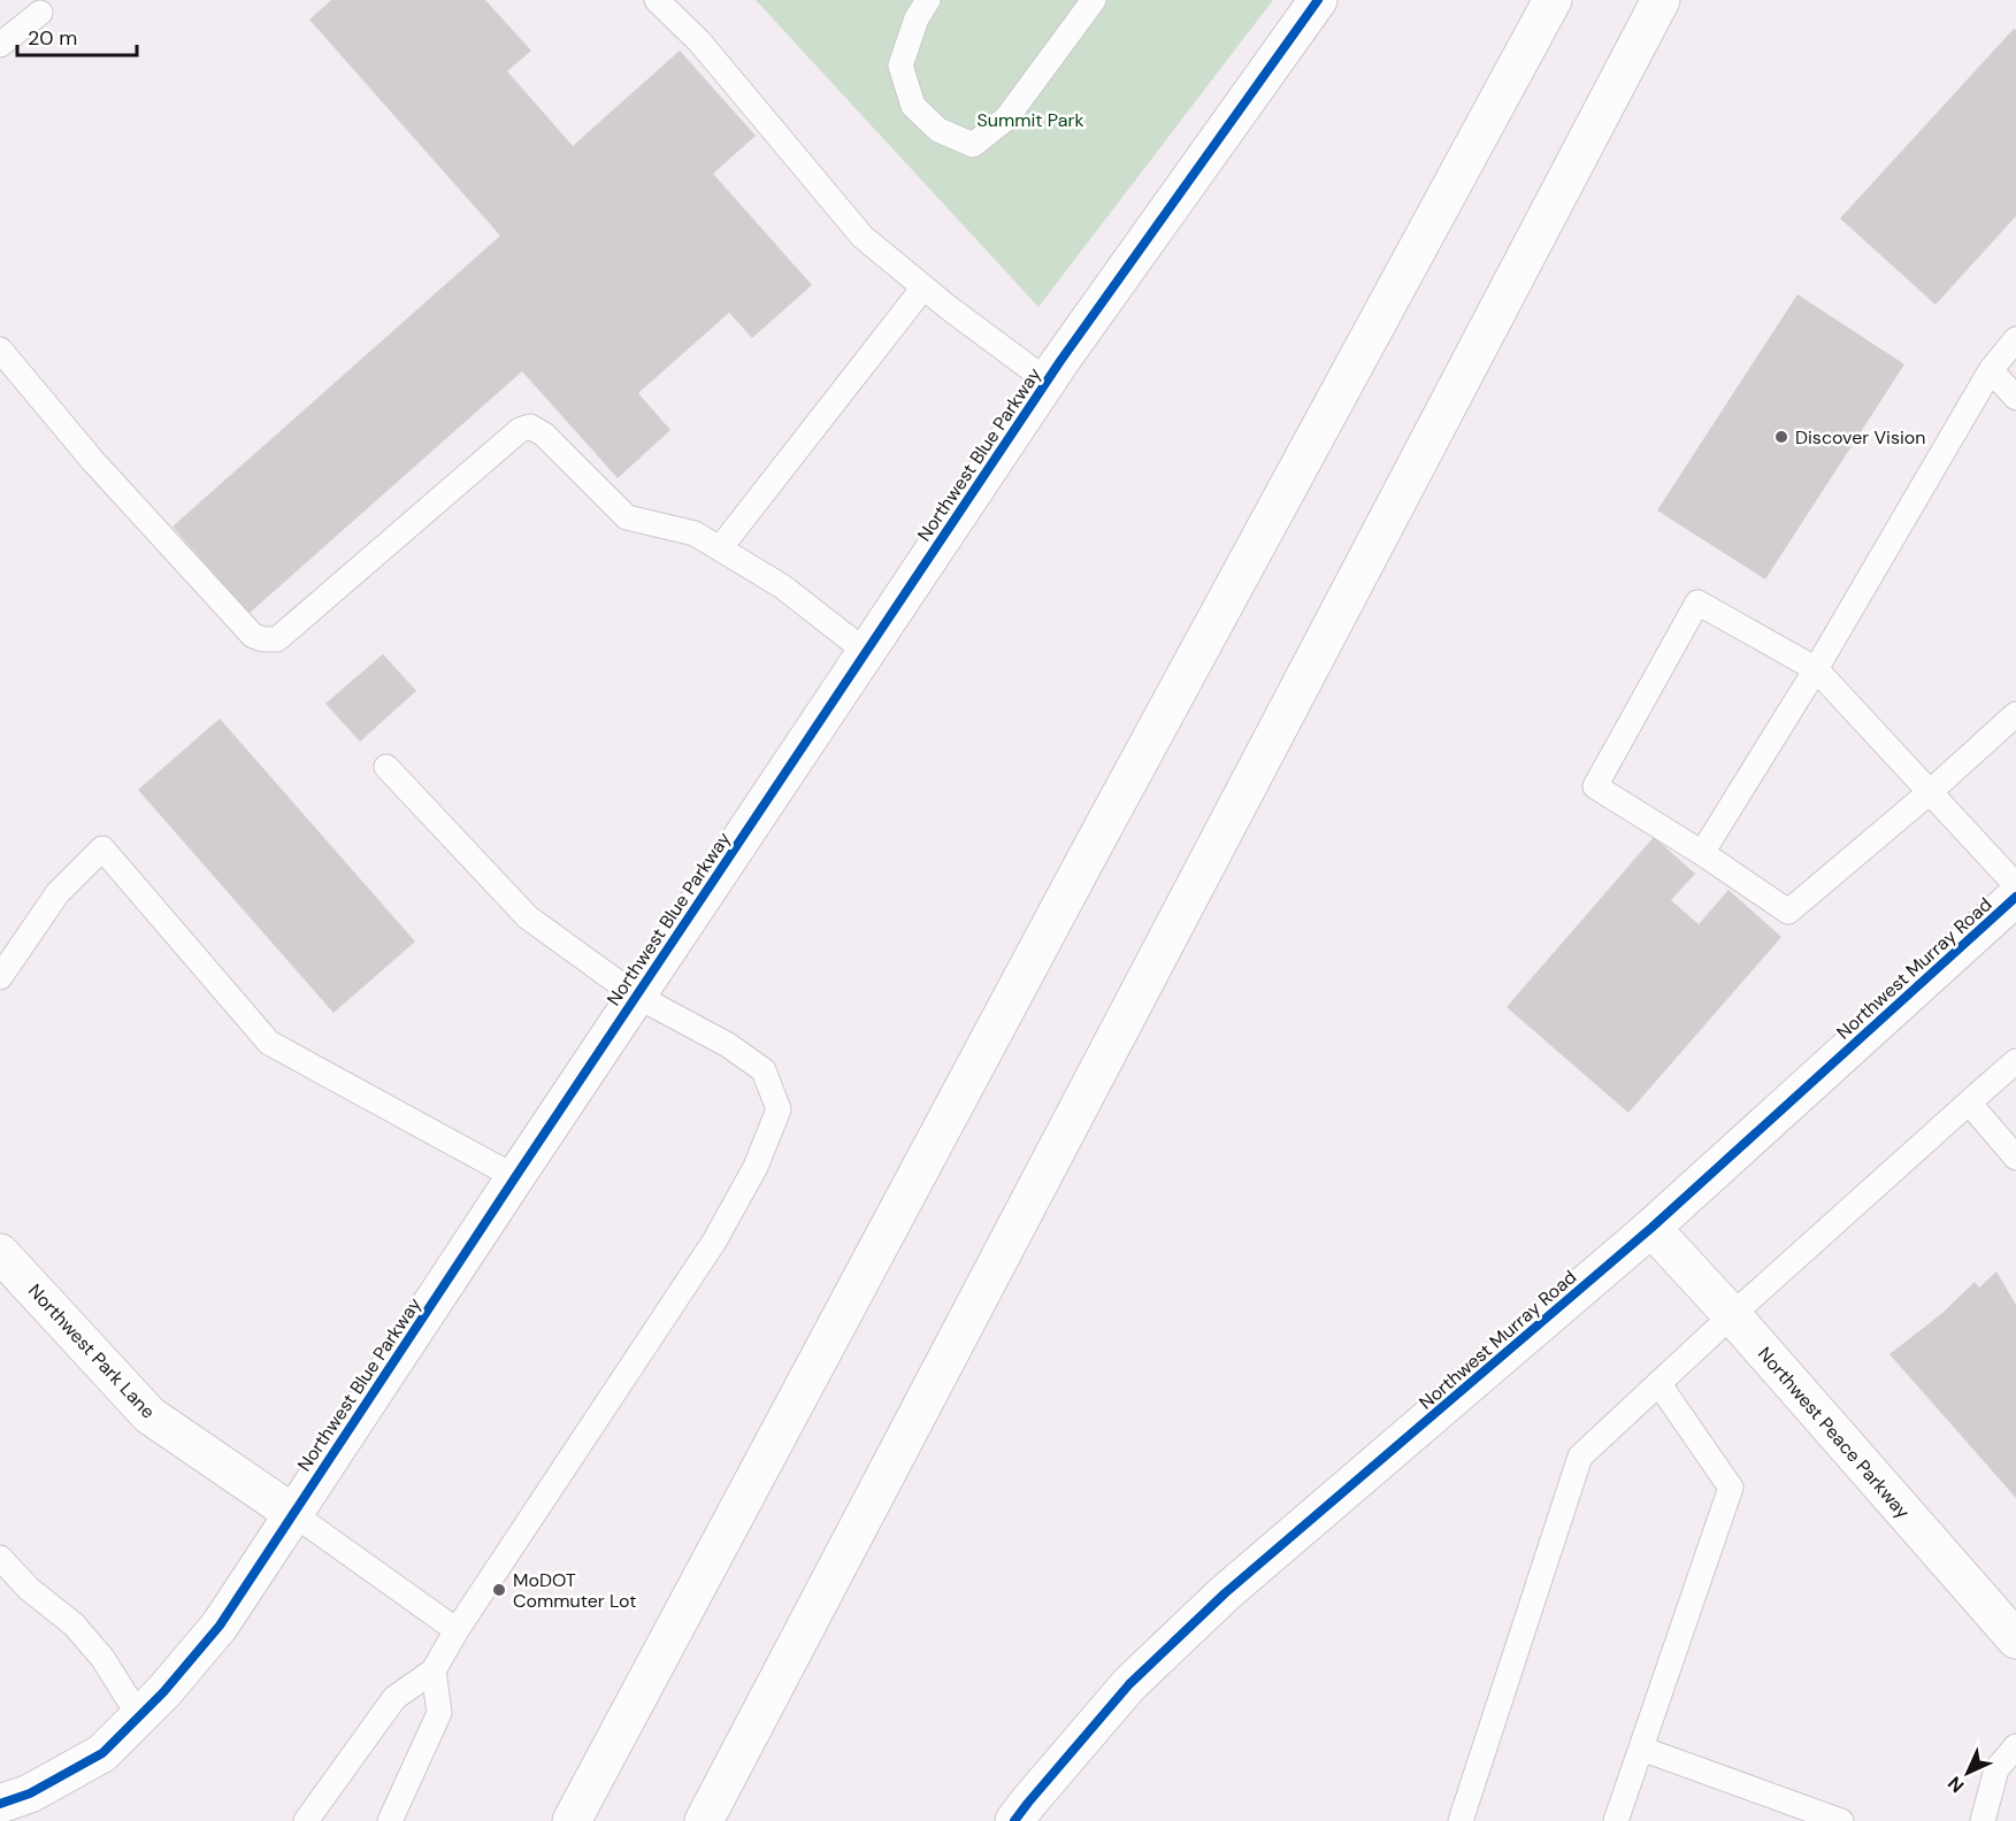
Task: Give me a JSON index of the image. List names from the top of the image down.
{
  "streets": {
    "main road": [
      "Northwest Blue Parkway",
      "Northwest Murray Road",
      "Northwest Park Lane",
      "Northwest Peace Parkway"
    ]
  },
  "crossings": [
    ["Northwest Blue Parkway", "Northwest Park Lane"],
    ["Northwest Murray Road", "Northwest Peace Parkway"]
  ],
  "parks": ["Summit Park"],
  "places": ["Discover Vision", "MoDOT Commuter Lot"],
  "scale_bar": "20 m",
  "north": "bottom left"
}
